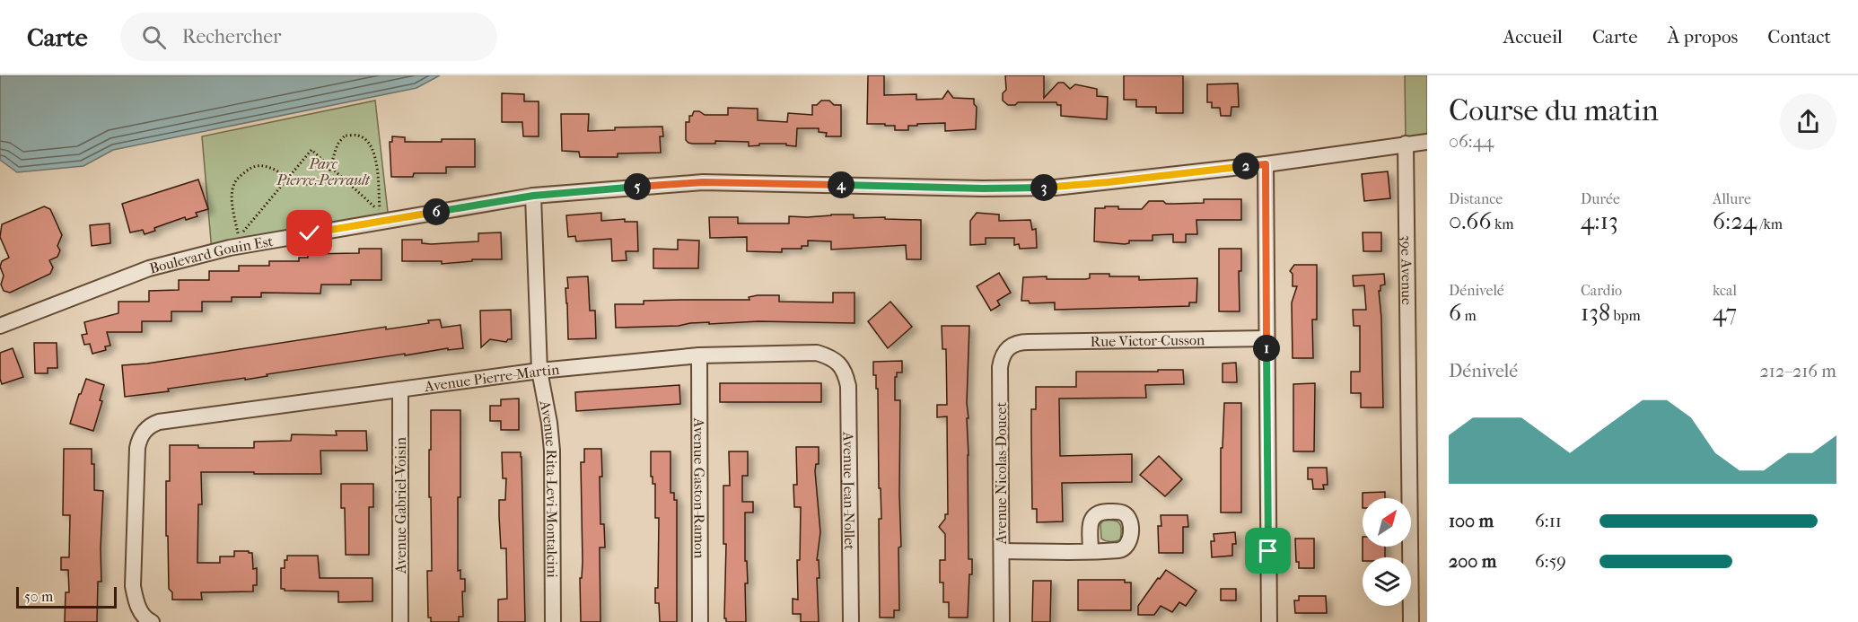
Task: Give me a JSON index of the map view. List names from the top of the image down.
{
  "streets": {
    "street": [
      "Boulevard Gouin Est",
      "39e Avenue",
      "Rue Victor-Cusson",
      "Avenue Pierre-Martin",
      "Avenue Nicolas-Doucet",
      "Avenue Gaston-Ramon",
      "Avenue Rita-Levi-Montalcini",
      "Avenue Jean-Nollet",
      "Avenue Gabriel-Voisin"
    ]
  },
  "crossings": [
    ["Boulevard Gouin Est", "39e Avenue"],
    ["Boulevard Gouin Est", "Avenue Rita-Levi-Montalcini"],
    ["Rue Victor-Cusson", "Avenue Nicolas-Doucet"],
    ["Avenue Pierre-Martin", "Avenue Gaston-Ramon"],
    ["Avenue Pierre-Martin", "Avenue Rita-Levi-Montalcini"],
    ["Avenue Pierre-Martin", "Avenue Jean-Nollet"],
    ["Avenue Pierre-Martin", "Avenue Gabriel-Voisin"]
  ],
  "parks": ["Parc Pierre-Perrault"],
  "scale_bar": "50 m",
  "north": "top right",
  "page": {
    "header": "Carte",
    "search": "Rechercher",
    "nav": [
      "Accueil",
      "Carte",
      "À propos",
      "Contact"
    ],
    "heading": ["Course du matin", "06:44"],
    "pins": [
      "2",
      "4",
      "5",
      "3",
      "6",
      "1"
    ],
    "stats": [
      ["Distance", "0.66 km"],
      ["Durée", "4:13"],
      ["Allure", "6:24 /km"],
      ["Dénivelé", "6 m"],
      ["Cardio", "138 bpm"],
      ["kcal", "47"]
    ],
    "chart": ["Dénivelé", "212–216 m"],
    "list": [
      {
        "name": "100 m",
        "note": "6:11"
      },
      {
        "name": "200 m",
        "note": "6:59"
      }
    ],
    "scale": "50 m"
  }
}
